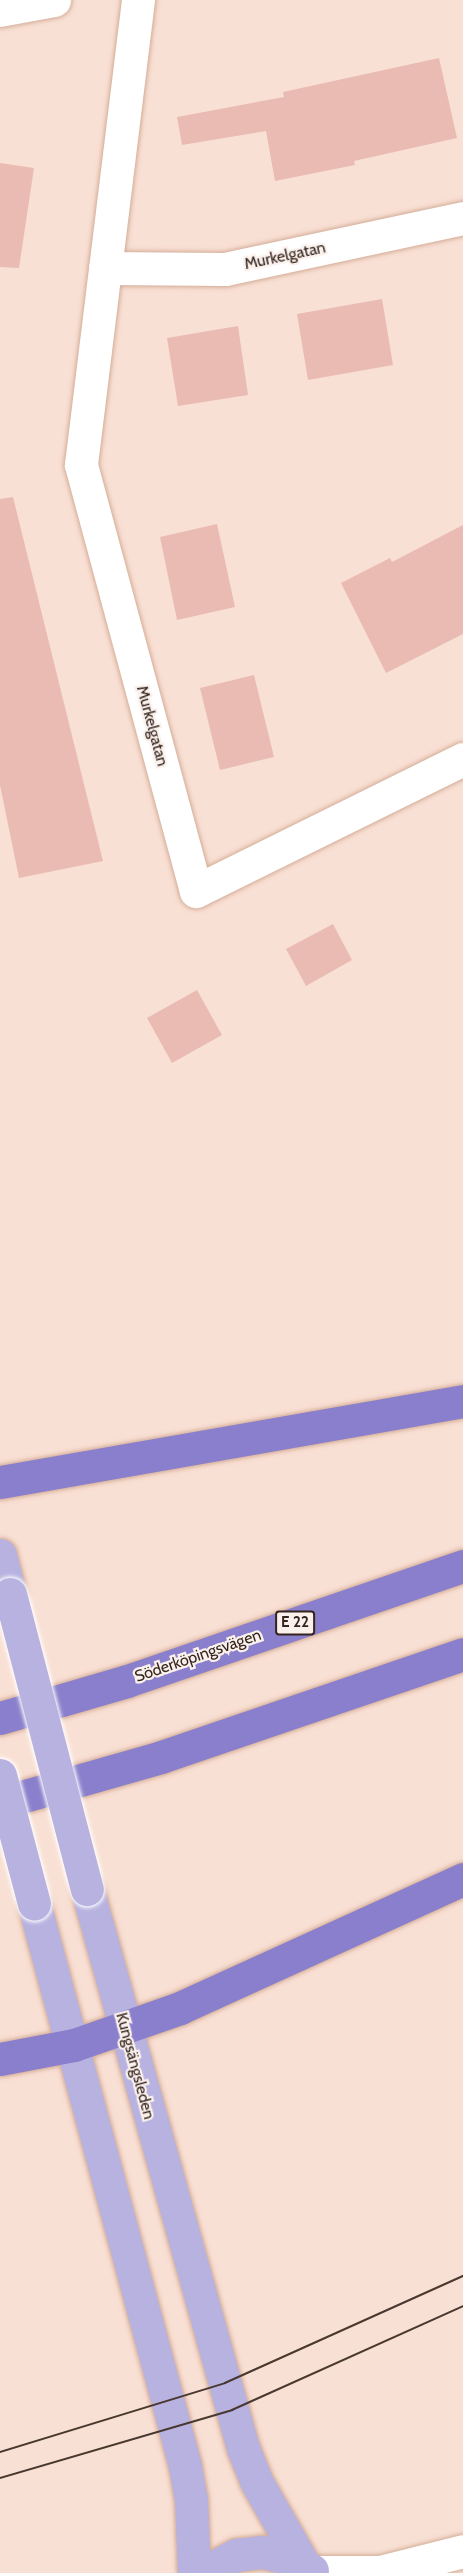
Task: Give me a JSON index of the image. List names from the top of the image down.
{
  "streets": {
    "highway": ["E 22", "Söderköpingsvägen"],
    "main road": ["Kungsängsleden"],
    "street": ["Murkelgatan"]
  }
}
